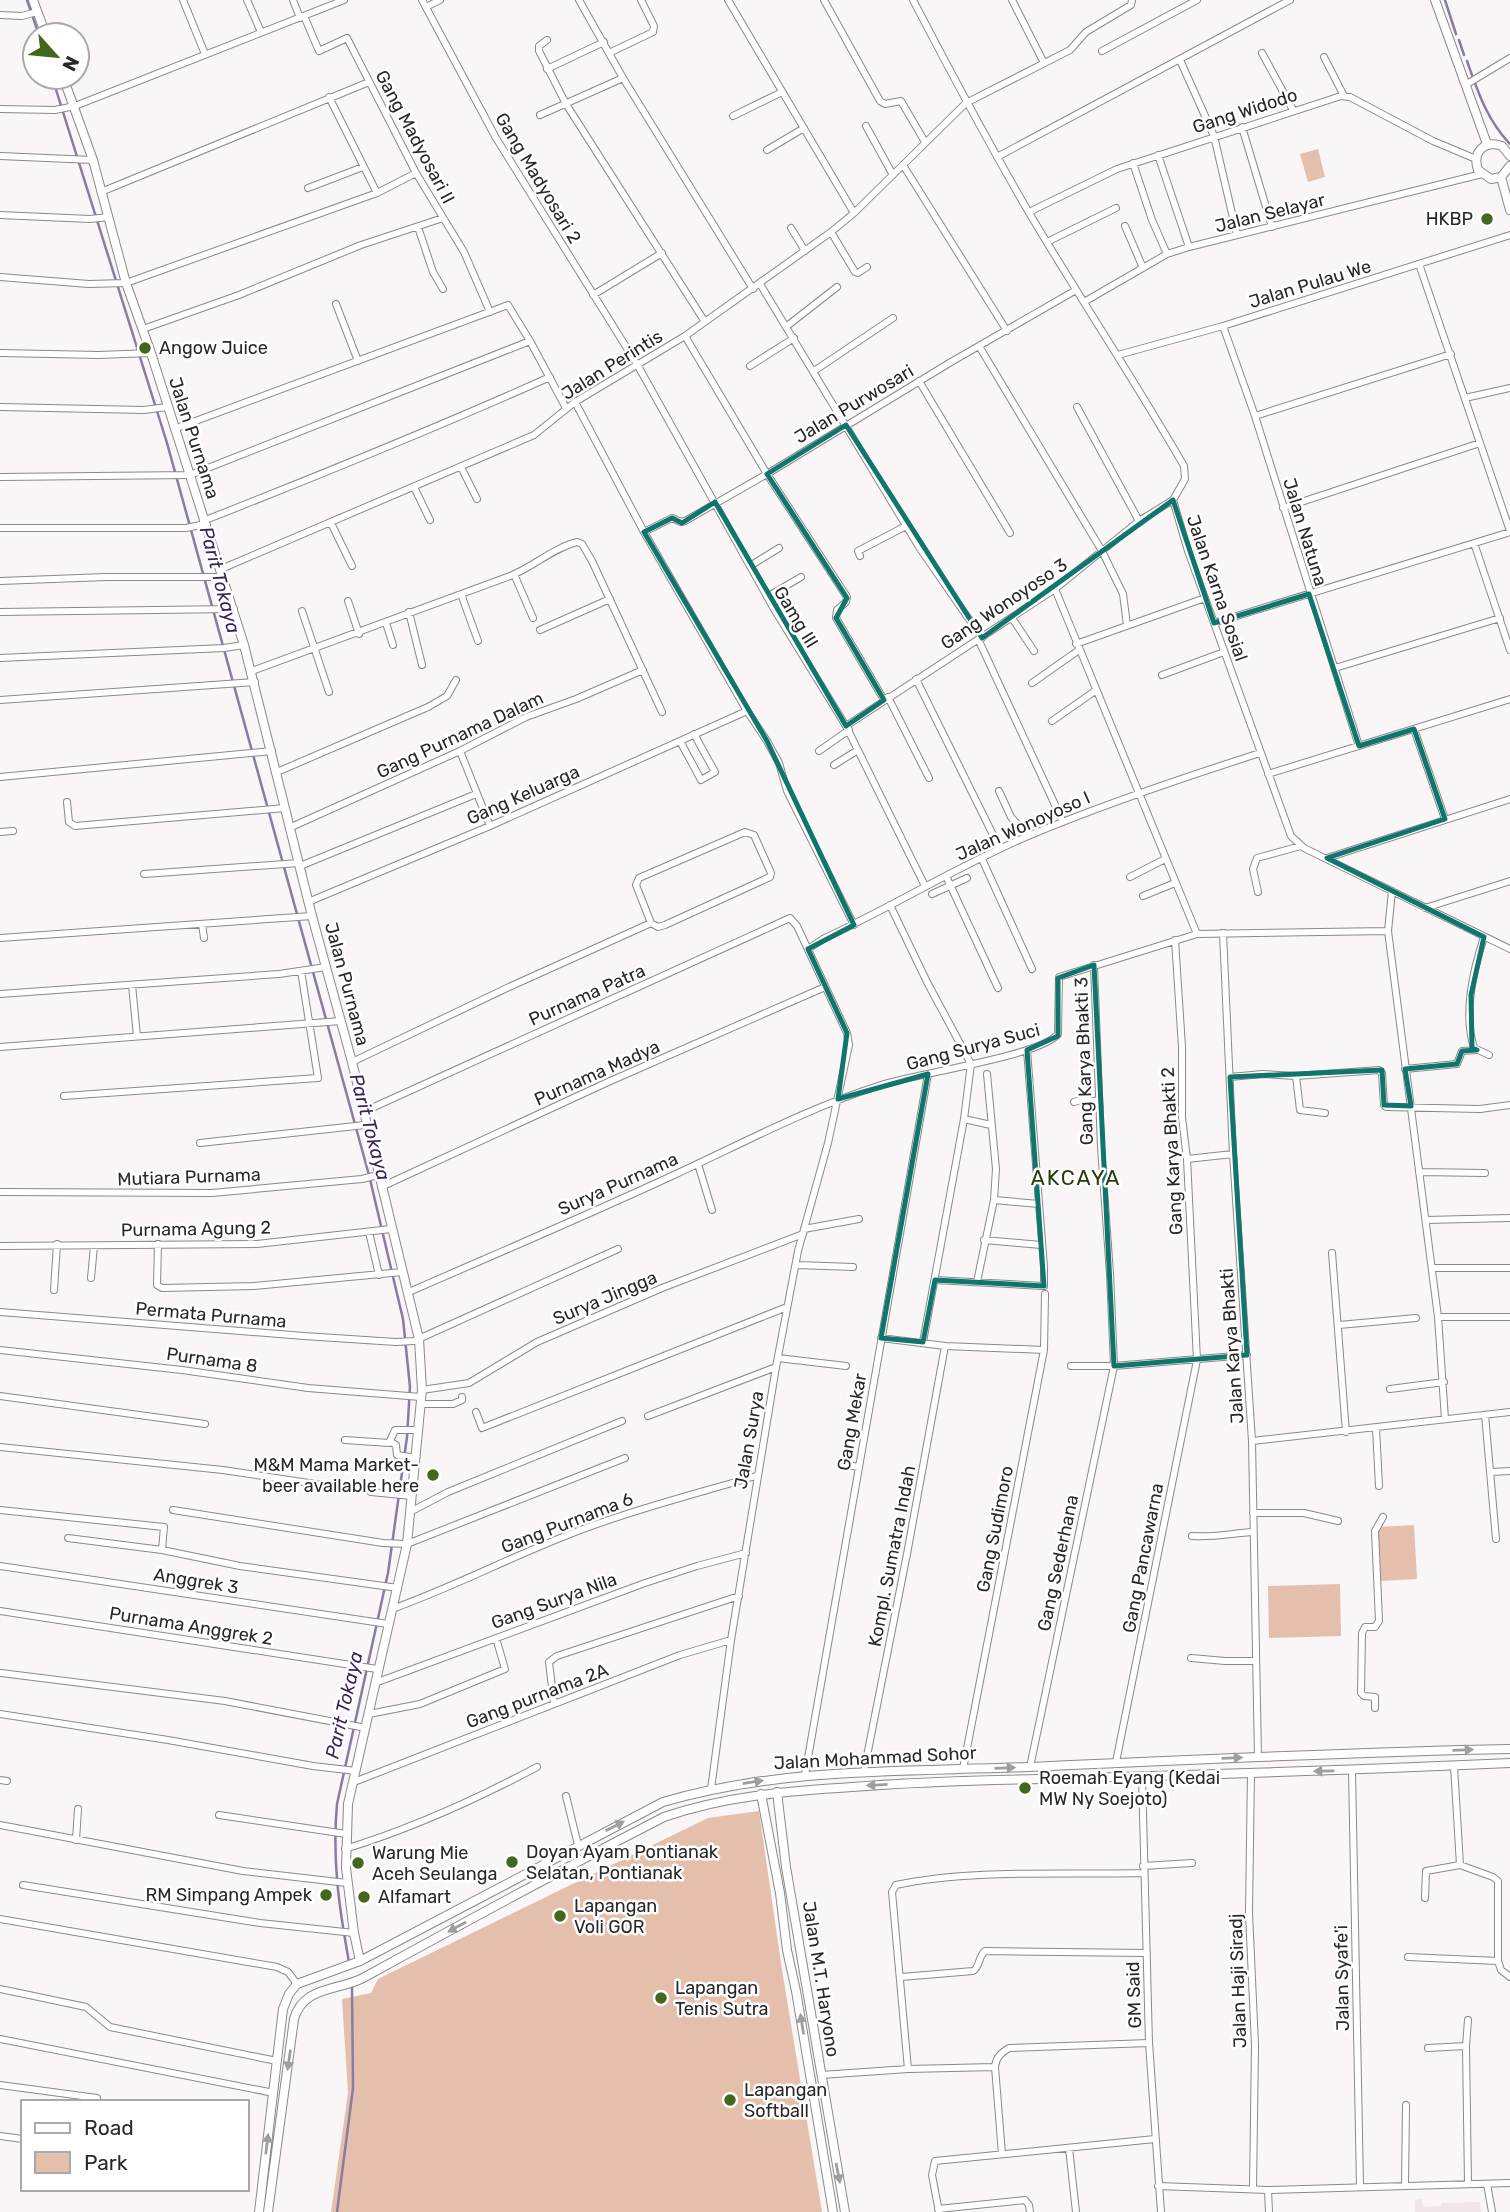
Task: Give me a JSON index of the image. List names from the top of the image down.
{
  "streets": {
    "street": [
      "Gang Widodo",
      "Gang Madyosari II",
      "Gang Madyosari 2",
      "Jalan Selayar",
      "Jalan Pulau We",
      "Jalan Perintis",
      "Jalan Purwosari",
      "Jalan Purnama",
      "Jalan Natuna",
      "Jalan Karna Sosial",
      "Gang Wonoyoso 3",
      "Gamg III",
      "Gang Purnama Dalam",
      "Gang Keluarga",
      "Jalan Wonoyoso I",
      "Purnama Patra",
      "Gang Surya Suci",
      "Gang Karya Bhakti 3",
      "Purnama Madya",
      "Gang Karya Bhakti 2",
      "Mutiara Purnama",
      "Surya Purnama",
      "Purnama Agung 2",
      "Surya Jingga",
      "Permata Purnama",
      "Jalan Karya Bhakti",
      "Purnama 8",
      "Gang Mekar",
      "Jalan Surya",
      "Gang Purnama 6",
      "Gang Sudimoro",
      "Kompl. Sumatra Indah",
      "Gang Pancawarna",
      "Gang Sederhana",
      "Anggrek 3",
      "Gang Surya Nila",
      "Purnama Anggrek 2",
      "Gang purnama 2A",
      "Jalan Mohammad Sohor",
      "Jalan Syafe'i",
      "Jalan M.T. Haryono",
      "Jalan Haji Siradj",
      "GM Said"
    ]
  },
  "crossings": [
    ["Gang Widodo", "Jalan Karna Sosial"],
    ["Gang Madyosari 2", "Jalan Perintis"],
    ["Gang Madyosari 2", "Gamg III"],
    ["Jalan Selayar", "Jalan Karna Sosial"],
    ["Jalan Pulau We", "Jalan Natuna"],
    ["Jalan Pulau We", "Jalan Karna Sosial"],
    ["Jalan Perintis", "Jalan Purnama"],
    ["Jalan Perintis", "Jalan Karna Sosial"],
    ["Jalan Perintis", "Gamg III"],
    ["Jalan Purwosari", "Jalan Karna Sosial"],
    ["Jalan Purwosari", "Gamg III"],
    ["Jalan Purnama", "Gang Purnama Dalam"],
    ["Jalan Purnama", "Gang Keluarga"],
    ["Jalan Purnama", "Purnama Patra"],
    ["Jalan Purnama", "Purnama Madya"],
    ["Jalan Purnama", "Mutiara Purnama"],
    ["Jalan Purnama", "Surya Purnama"],
    ["Jalan Purnama", "Purnama Agung 2"],
    ["Jalan Purnama", "Surya Jingga"],
    ["Jalan Purnama", "Permata Purnama"],
    ["Jalan Purnama", "Purnama 8"],
    ["Jalan Purnama", "Gang Purnama 6"],
    ["Jalan Purnama", "Anggrek 3"],
    ["Jalan Purnama", "Gang Surya Nila"],
    ["Jalan Purnama", "Purnama Anggrek 2"],
    ["Jalan Purnama", "Gang purnama 2A"],
    ["Jalan Purnama", "Jalan Mohammad Sohor"],
    ["Jalan Karna Sosial", "Gang Wonoyoso 3"],
    ["Jalan Karna Sosial", "Jalan Wonoyoso I"],
    ["Gang Wonoyoso 3", "Gamg III"],
    ["Gamg III", "Jalan Wonoyoso I"],
    ["Jalan Wonoyoso I", "Purnama Patra"],
    ["Jalan Wonoyoso I", "Jalan Surya"],
    ["Purnama Patra", "Jalan Surya"],
    ["Gang Surya Suci", "Gang Karya Bhakti 3"],
    ["Gang Surya Suci", "Gang Karya Bhakti 2"],
    ["Gang Surya Suci", "Surya Purnama"],
    ["Gang Surya Suci", "Jalan Karya Bhakti"],
    ["Gang Surya Suci", "Gang Mekar"],
    ["Gang Surya Suci", "Jalan Surya"],
    ["Gang Karya Bhakti 3", "Gang Sederhana"],
    ["Purnama Madya", "Jalan Surya"],
    ["Gang Karya Bhakti 2", "Gang Pancawarna"],
    ["Surya Purnama", "Jalan Surya"],
    ["Surya Jingga", "Purnama 8"],
    ["Surya Jingga", "Jalan Surya"],
    ["Jalan Karya Bhakti", "Jalan Mohammad Sohor"],
    ["Gang Mekar", "Jalan Mohammad Sohor"],
    ["Jalan Surya", "Gang Purnama 6"],
    ["Jalan Surya", "Gang Surya Nila"],
    ["Jalan Surya", "Gang purnama 2A"],
    ["Jalan Surya", "Jalan Mohammad Sohor"],
    ["Gang Sudimoro", "Jalan Mohammad Sohor"],
    ["Kompl. Sumatra Indah", "Jalan Mohammad Sohor"],
    ["Gang Pancawarna", "Jalan Mohammad Sohor"],
    ["Gang Sederhana", "Jalan Mohammad Sohor"],
    ["Jalan Mohammad Sohor", "Jalan Syafe'i"],
    ["Jalan Mohammad Sohor", "Jalan M.T. Haryono"],
    ["Jalan Mohammad Sohor", "Jalan Haji Siradj"],
    ["Jalan Mohammad Sohor", "GM Said"]
  ],
  "districts": ["AKCAYA"],
  "water": ["Parit Tokaya"],
  "places": [
    "HKBP",
    "Angow Juice",
    "M&M Mama Market- beer available here",
    "Roemah Eyang (Kedai MW Ny Soejoto)",
    "Doyan Ayam Pontianak Selatan, Pontianak",
    "Warung Mie Aceh Seulanga",
    "RM Simpang Ampek",
    "Alfamart",
    "Lapangan Voli GOR",
    "Lapangan Tenis Sutra",
    "Lapangan Softball"
  ],
  "legend": ["Road", "Park"],
  "north": "bottom right"
}
